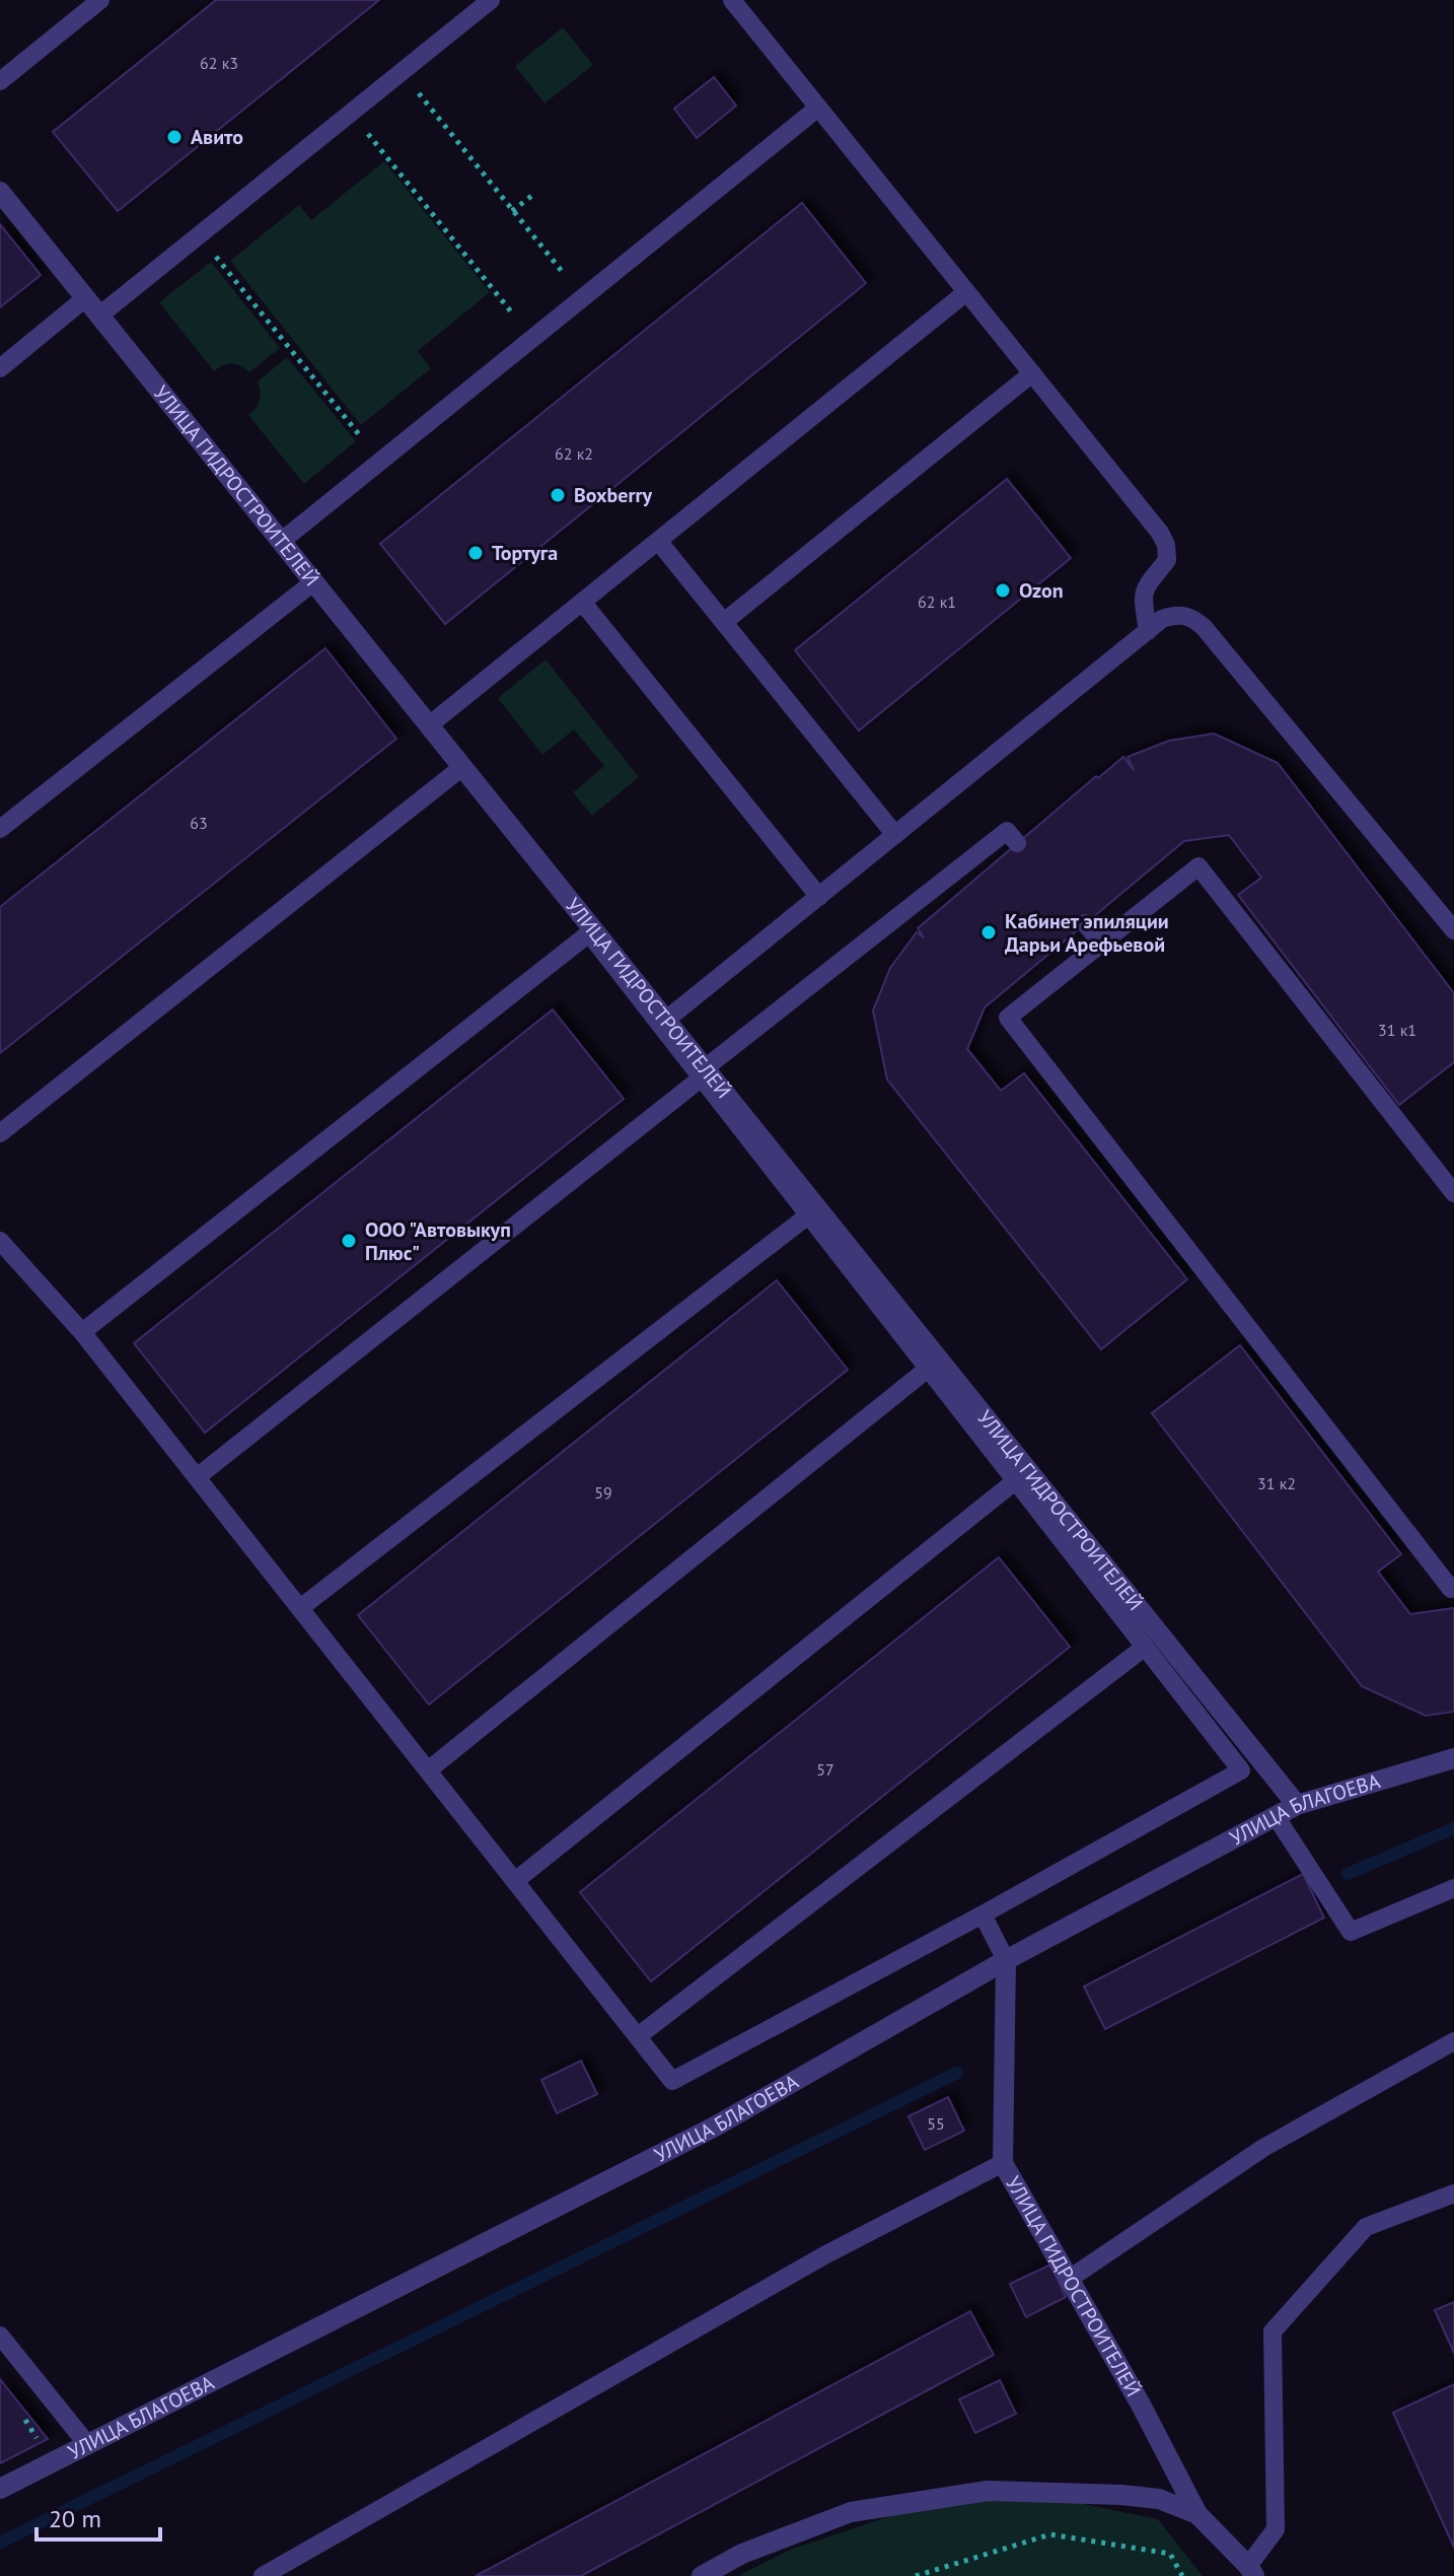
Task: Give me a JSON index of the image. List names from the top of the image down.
{
  "streets": {
    "street": ["УЛИЦА ГИДРОСТРОИТЕЛЕЙ", "УЛИЦА БЛАГОЕВА"]
  },
  "crossings": [
    ["УЛИЦА ГИДРОСТРОИТЕЛЕЙ", "УЛИЦА БЛАГОЕВА"]
  ],
  "places": [
    "Авито",
    "Boxberry",
    "Тортуга",
    "Ozon",
    "Кабинет эпиляции Дарьи Арефьевой",
    "ООО \"Автовыкуп Плюс\""
  ],
  "house_numbers": [
    "62 к3",
    "62 к2",
    "62 к1",
    "63",
    "31 к1",
    "31 к2",
    "59",
    "57",
    "55"
  ],
  "scale_bar": "20 m"
}
